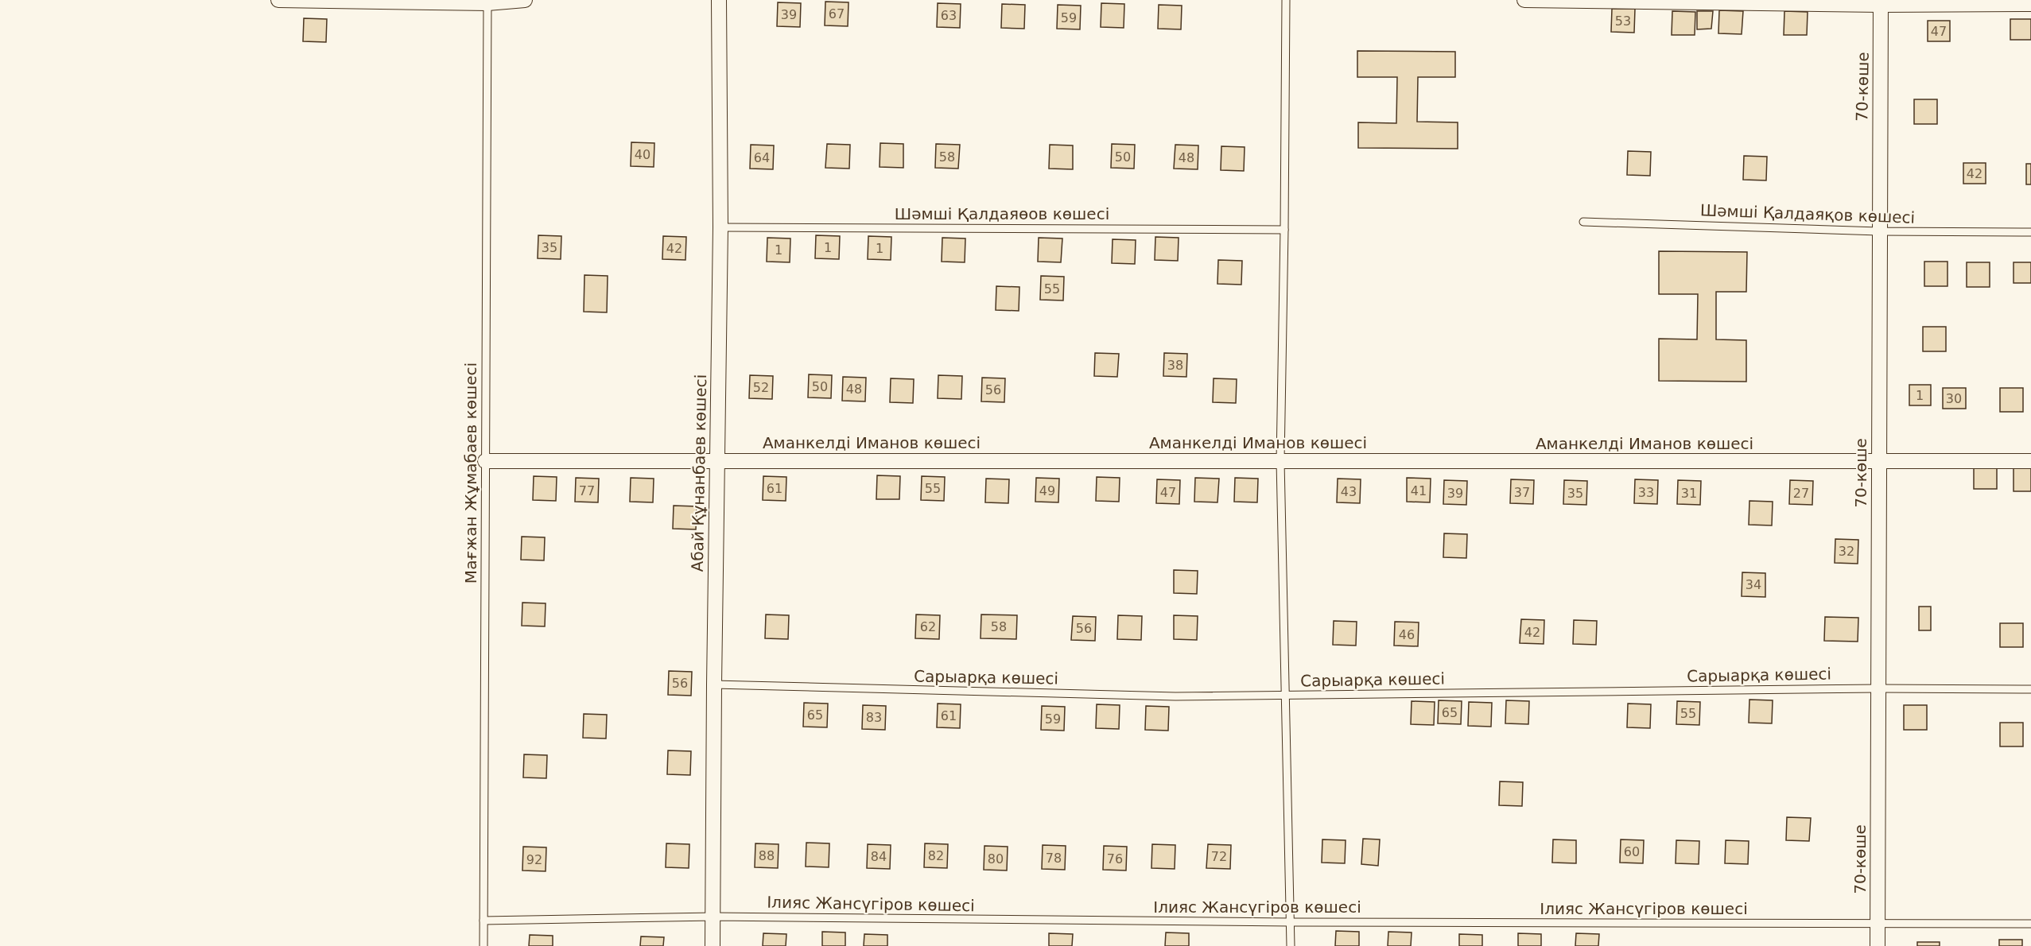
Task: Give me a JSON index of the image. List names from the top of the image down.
{
  "streets": {
    "street": ["70-көше", "Аманкелді Иманов көшесі", "Абай Құнанбаев көшесі"],
    "lane": [
      "Шәмші Қалдаяөов көшесі",
      "Шәмші Қалдаяқов көшесі",
      "Мағжан Жұмабаев көшесі",
      "Сарыарқа көшесі",
      "Ілияс Жансүгіров көшесі"
    ]
  },
  "crossings": [
    ["70-көше", "Шәмші Қалдаяқов көшесі"],
    ["70-көше", "Аманкелді Иманов көшесі"],
    ["70-көше", "Сарыарқа көшесі"],
    ["70-көше", "Ілияс Жансүгіров көшесі"],
    ["Шәмші Қалдаяөов көшесі", "Абай Құнанбаев көшесі"],
    ["Аманкелді Иманов көшесі", "Мағжан Жұмабаев көшесі"],
    ["Аманкелді Иманов көшесі", "Абай Құнанбаев көшесі"],
    ["Мағжан Жұмабаев көшесі", "Ілияс Жансүгіров көшесі"],
    ["Абай Құнанбаев көшесі", "Сарыарқа көшесі"],
    ["Абай Құнанбаев көшесі", "Ілияс Жансүгіров көшесі"]
  ],
  "house_numbers": [
    "67",
    "39",
    "63",
    "59",
    "53",
    "47",
    "40",
    "58",
    "50",
    "64",
    "48",
    "42",
    "35",
    "1",
    "42",
    "1",
    "1",
    "55",
    "38",
    "50",
    "52",
    "48",
    "56",
    "1",
    "30",
    "61",
    "55",
    "77",
    "49",
    "41",
    "43",
    "47",
    "37",
    "33",
    "39",
    "35",
    "31",
    "27",
    "32",
    "34",
    "62",
    "58",
    "56",
    "42",
    "46",
    "56",
    "65",
    "55",
    "65",
    "61",
    "83",
    "59",
    "60",
    "88",
    "82",
    "84",
    "72",
    "78",
    "80",
    "76",
    "92"
  ]
}
